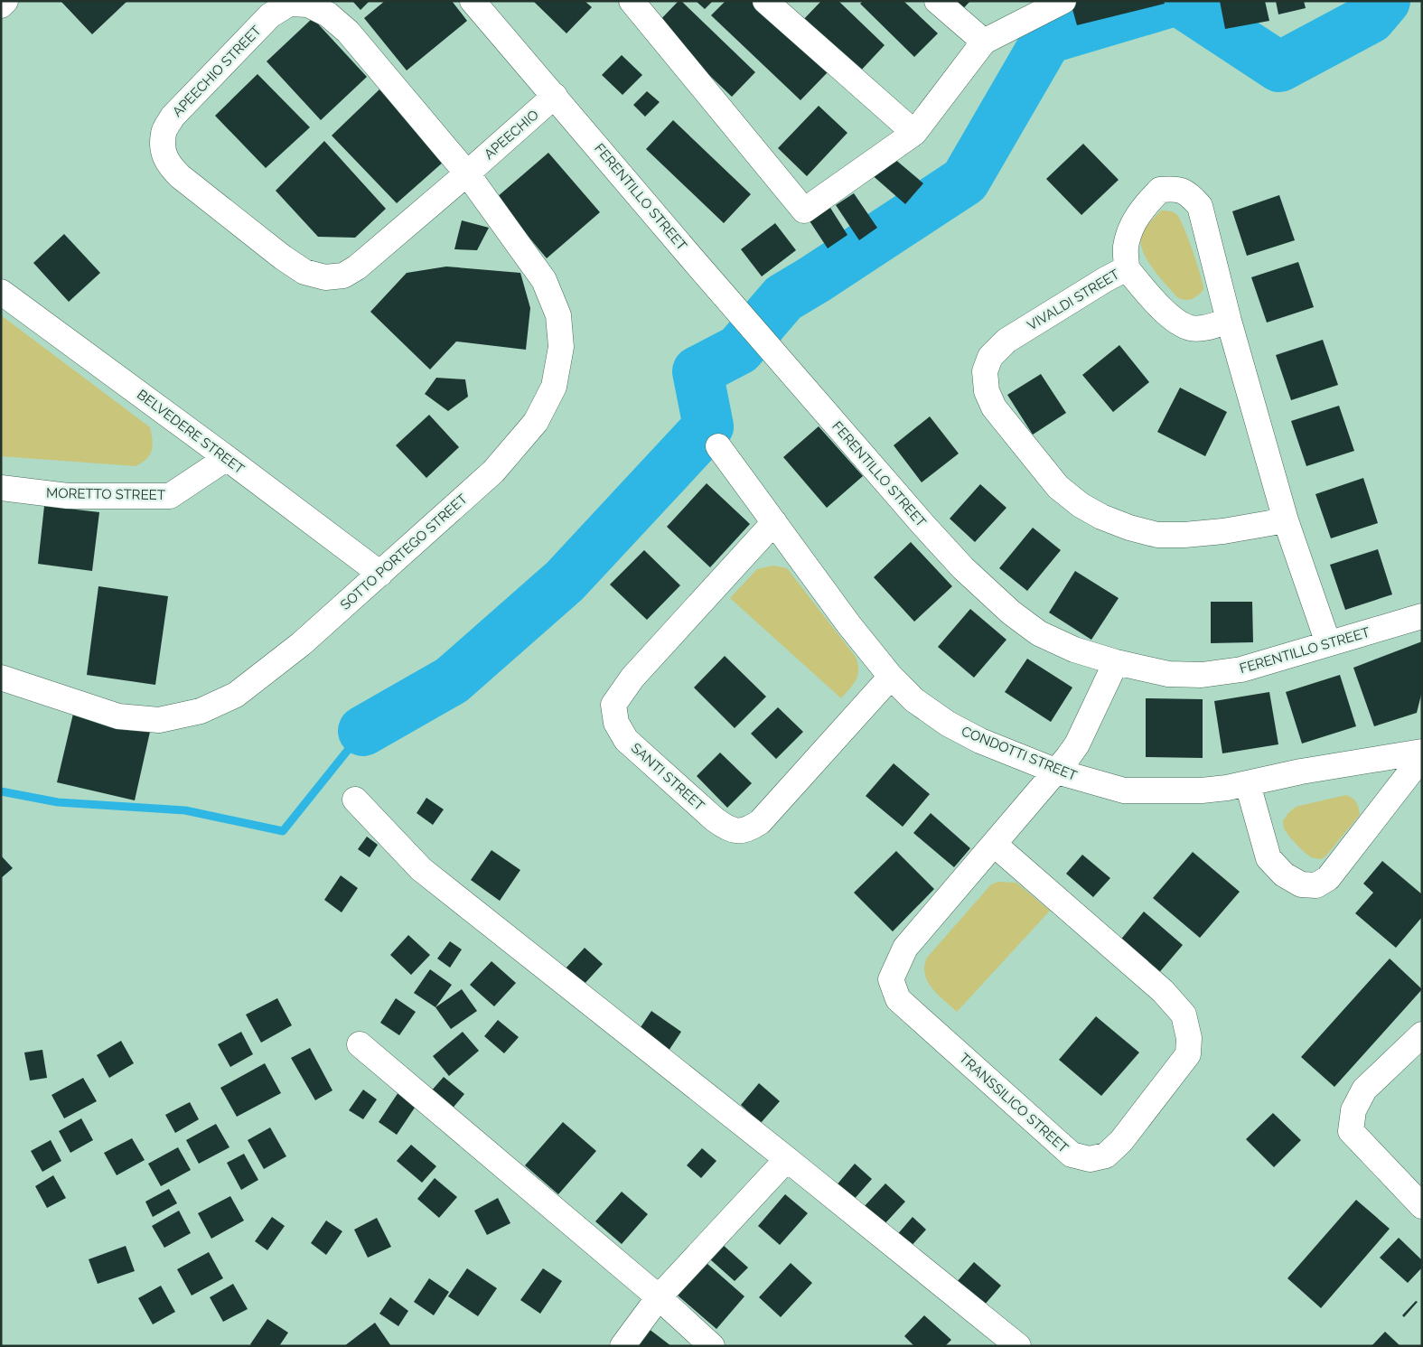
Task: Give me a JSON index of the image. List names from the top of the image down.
{
  "streets": {
    "street": [
      "APEECHIO STREET",
      "APEECHIO",
      "FERENTILLO STREET",
      "VIVALDI STREET",
      "BELVEDERE STREET",
      "MORETTO STREET",
      "SOTTO PORTEGO STREET",
      "CONDOTTI STREET",
      "SANTI STREET",
      "TRANSSILICO STREET"
    ]
  },
  "crossings": [
    ["APEECHIO STREET", "APEECHIO"],
    ["APEECHIO STREET", "SOTTO PORTEGO STREET"],
    ["APEECHIO", "FERENTILLO STREET"],
    ["APEECHIO", "SOTTO PORTEGO STREET"],
    ["FERENTILLO STREET", "VIVALDI STREET"],
    ["FERENTILLO STREET", "TRANSSILICO STREET"],
    ["BELVEDERE STREET", "MORETTO STREET"],
    ["BELVEDERE STREET", "SOTTO PORTEGO STREET"],
    ["CONDOTTI STREET", "SANTI STREET"],
    ["CONDOTTI STREET", "TRANSSILICO STREET"]
  ]
}
